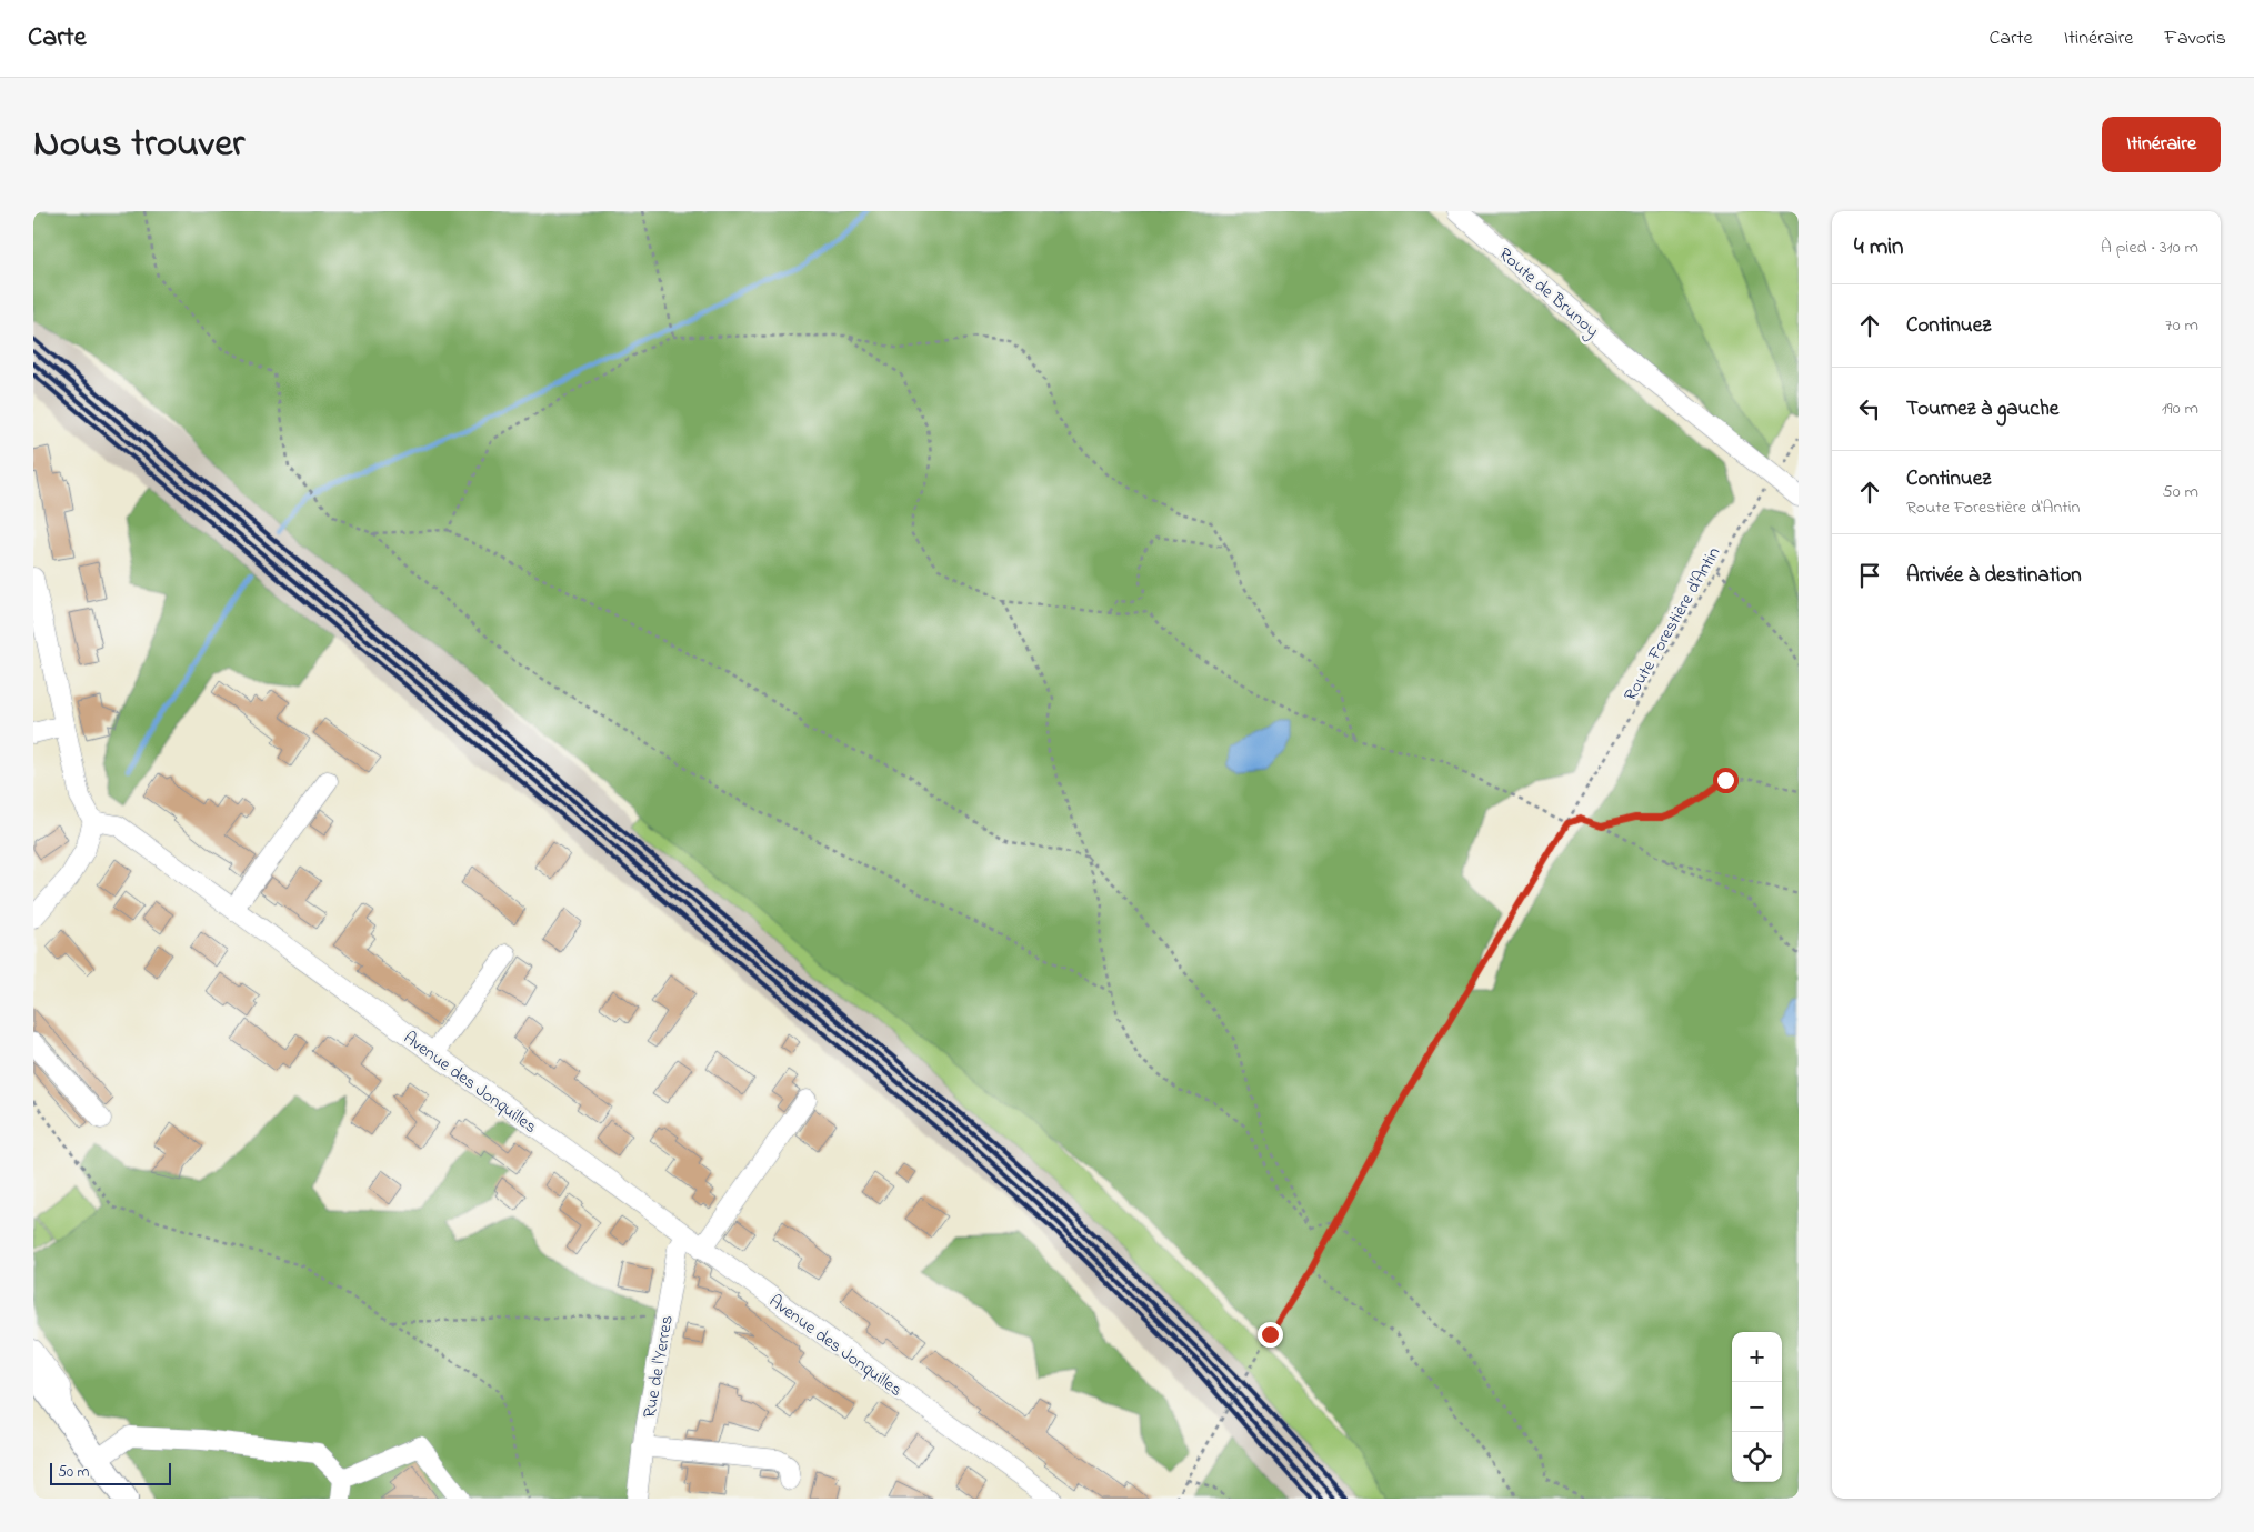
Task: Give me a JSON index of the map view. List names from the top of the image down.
{
  "streets": {
    "street": ["Route de Brunoy", "Avenue des Jonquilles", "Rue de l'Yerres"],
    "path": ["Route Forestière d'Antin"]
  },
  "crossings": [
    ["Route de Brunoy", "Route Forestière d'Antin"],
    ["Avenue des Jonquilles", "Rue de l'Yerres"]
  ],
  "scale_bar": "50 m",
  "page": {
    "header": "Carte",
    "nav": ["Carte", "Itinéraire", "Favoris"],
    "title": "Nous trouver",
    "buttons": "Itinéraire",
    "heading": ["4 min", "À pied · 310 m"],
    "list": [
      ["Continuez", "70 m"],
      ["Tournez à gauche", "190 m"],
      ["Continuez", "Route Forestière d'Antin", "50 m"],
      "Arrivée à destination"
    ],
    "map_buttons": ["+", "−"],
    "scale": "50 m"
  }
}
